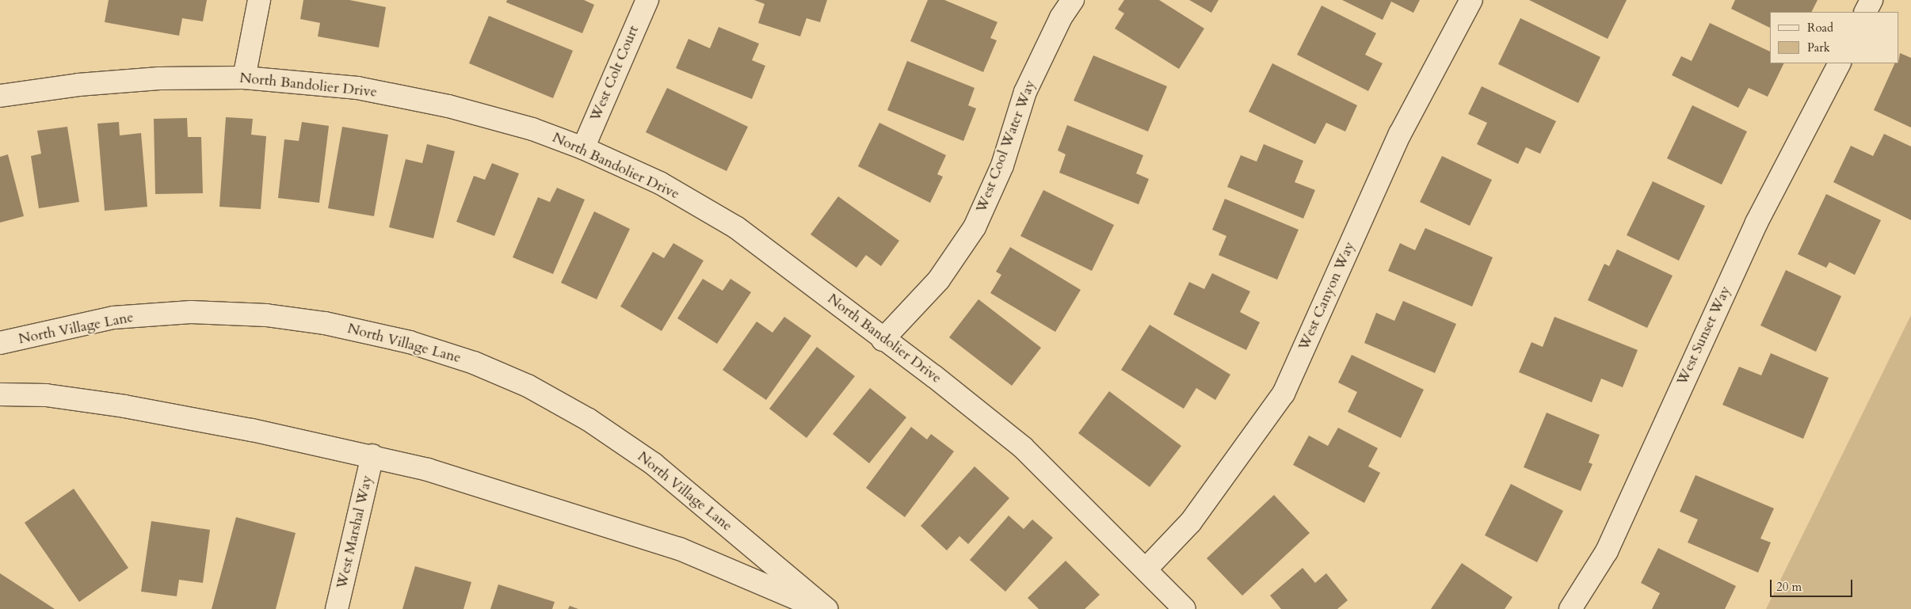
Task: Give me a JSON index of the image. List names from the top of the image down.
{
  "streets": {
    "street": [
      "West Colt Court",
      "North Bandolier Drive",
      "West Cool Water Way",
      "West Canyon Way",
      "North Village Lane",
      "West Sunset Way",
      "West Marshal Way"
    ]
  },
  "crossings": [
    ["West Colt Court", "North Bandolier Drive"],
    ["North Bandolier Drive", "West Cool Water Way"],
    ["North Bandolier Drive", "West Canyon Way"]
  ],
  "legend": ["Road", "Park"],
  "scale_bar": "20 m"
}
